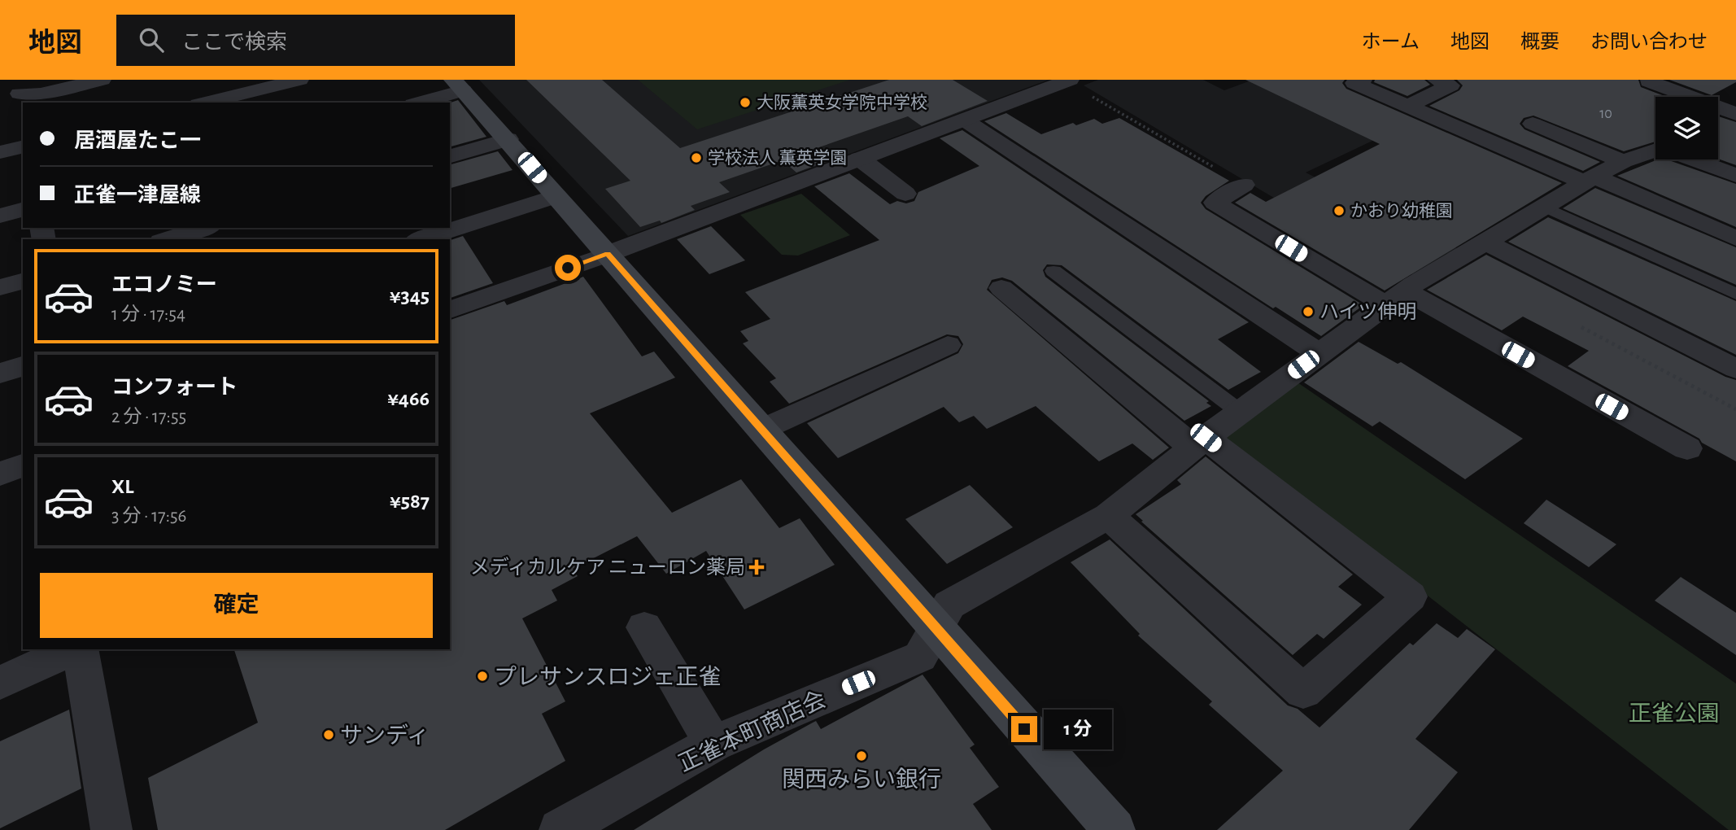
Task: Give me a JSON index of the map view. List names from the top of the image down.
{
  "streets": {
    "street": ["正雀本町商店会"]
  },
  "parks": ["正雀公園"],
  "places": {
    "other": [
      "大阪薫英女学院中学校",
      "学校法人 薫英学園",
      "かおり幼稚園",
      "ハイツ伸明",
      "プレサンスロジェ正雀",
      "サンディ",
      "関西みらい銀行"
    ],
    "health": ["メディカルケア ニューロン薬局"]
  },
  "house_numbers": ["10"],
  "page": {
    "header": "地図",
    "search": "ここで検索",
    "nav": [
      "ホーム",
      "地図",
      "概要",
      "お問い合わせ"
    ],
    "banner": ["居酒屋たこ一", "正雀一津屋線"],
    "list": [
      {
        "name": "エコノミー",
        "note": "1 分 · 17:54",
        "value": "¥345"
      },
      {
        "name": "コンフォート",
        "note": "2 分 · 17:55",
        "value": "¥466"
      },
      {
        "name": "XL",
        "note": "3 分 · 17:56",
        "value": "¥587"
      }
    ],
    "buttons": "確定",
    "bubble": "1 分"
  }
}
